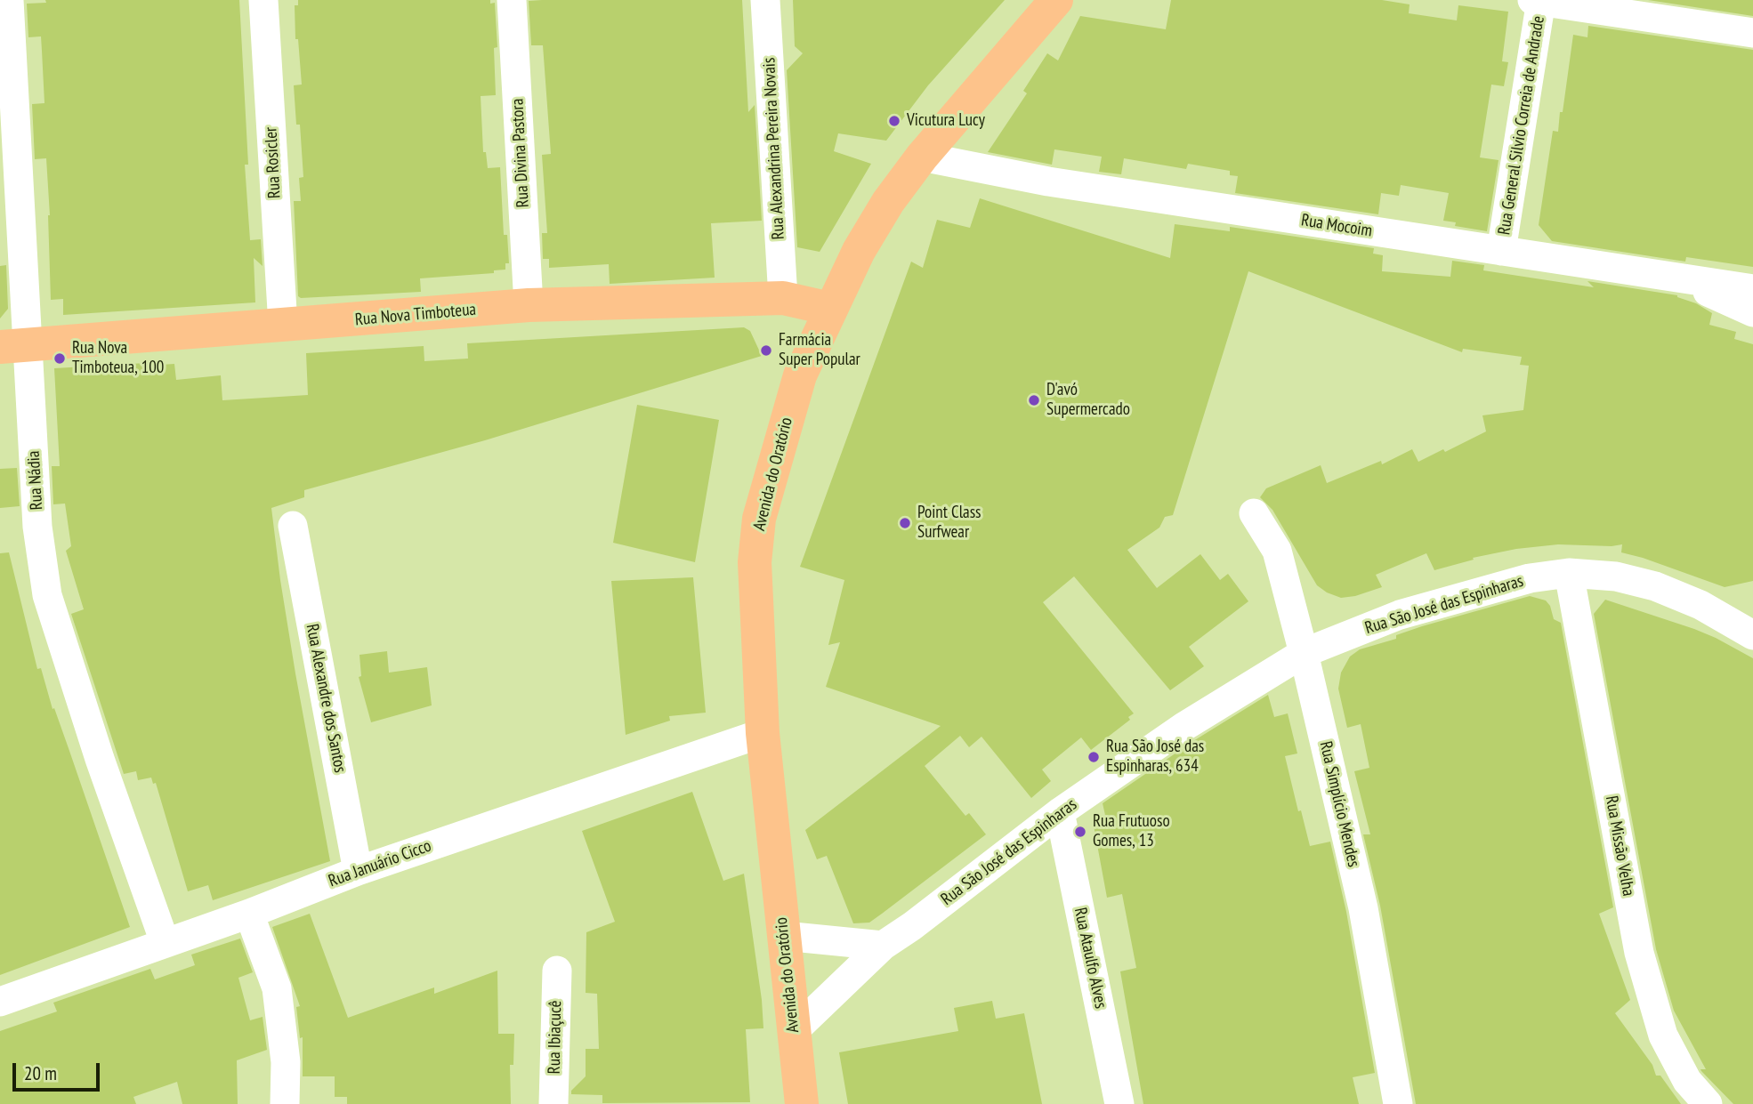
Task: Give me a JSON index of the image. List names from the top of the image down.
{
  "streets": {
    "main road": ["Rua Nova Timboteua", "Avenida do Oratório"],
    "street": [
      "Rua General Silvio Correia de Andrade",
      "Rua Alexandrina Pereira Novais",
      "Rua Divina Pastora",
      "Rua Rosicler",
      "Rua Mocoim",
      "Rua Nádia",
      "Rua São José das Espinharas",
      "Rua Alexandre dos Santos",
      "Rua Simplício Mendes",
      "Rua Missão Velha",
      "Rua Januário Cicco",
      "Rua Ataulfo Alves",
      "Rua Ibiaçucê"
    ]
  },
  "crossings": [
    ["Rua General Silvio Correia de Andrade", "Rua Mocoim"],
    ["Rua Alexandrina Pereira Novais", "Rua Nova Timboteua"],
    ["Rua Divina Pastora", "Rua Nova Timboteua"],
    ["Rua Rosicler", "Rua Nova Timboteua"],
    ["Rua Mocoim", "Avenida do Oratório"],
    ["Rua Nova Timboteua", "Avenida do Oratório"],
    ["Rua Nova Timboteua", "Rua Nádia"],
    ["Avenida do Oratório", "Rua São José das Espinharas"],
    ["Avenida do Oratório", "Rua Januário Cicco"],
    ["Rua Nádia", "Rua Januário Cicco"],
    ["Rua São José das Espinharas", "Rua Simplício Mendes"],
    ["Rua São José das Espinharas", "Rua Missão Velha"],
    ["Rua São José das Espinharas", "Rua Ataulfo Alves"],
    ["Rua Alexandre dos Santos", "Rua Januário Cicco"]
  ],
  "places": [
    "Vicutura Lucy",
    "Farmácia Super Popular",
    "Rua Nova Timboteua, 100",
    "D'avó Supermercado",
    "Point Class Surfwear",
    "Rua São José das Espinharas, 634",
    "Rua Frutuoso Gomes, 13"
  ],
  "scale_bar": "20 m"
}
